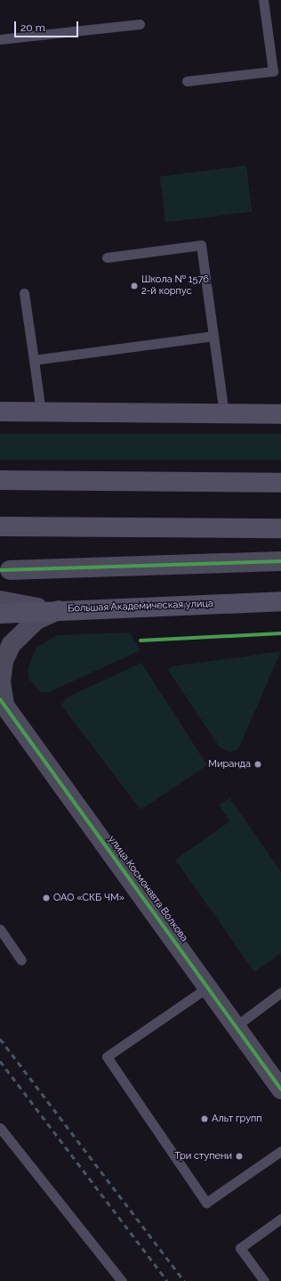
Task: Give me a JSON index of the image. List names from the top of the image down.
{
  "streets": {
    "main road": ["Большая Академическая улица"],
    "street": ["улица Космонавта Волкова"]
  },
  "places": [
    "Школа № 1576. 2-й корпус",
    "Миранда",
    "ОАО «СКБ ЧМ»",
    "Альт групп",
    "Три ступени"
  ],
  "scale_bar": "20 m"
}
